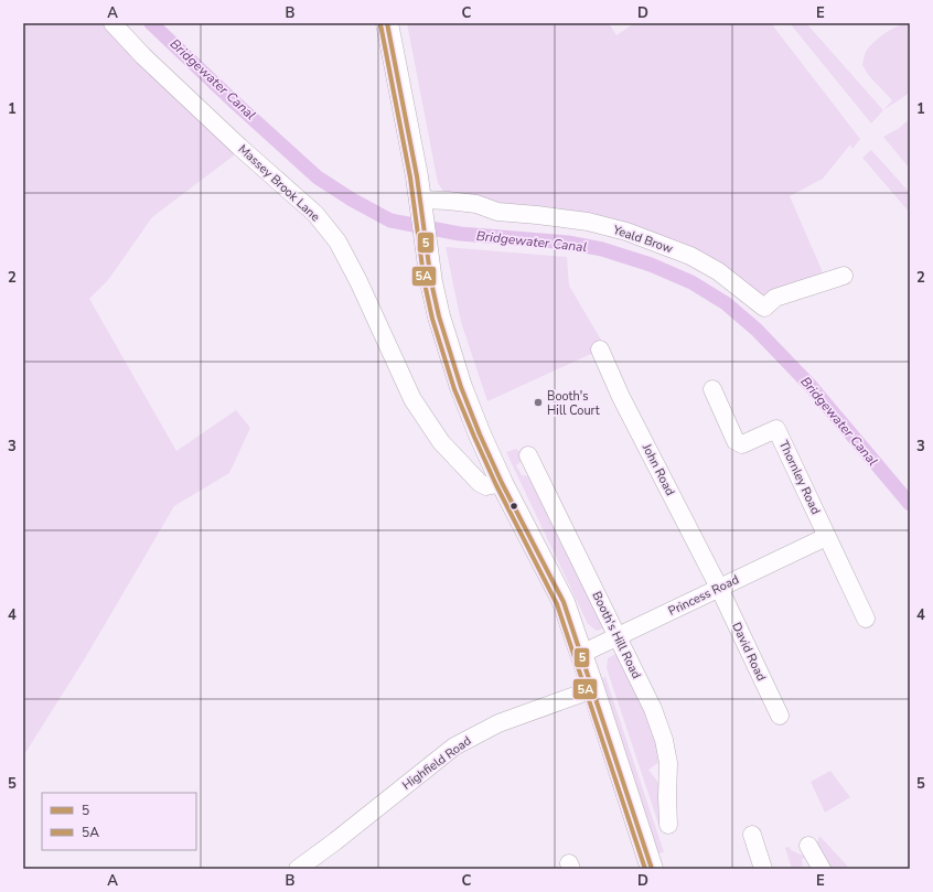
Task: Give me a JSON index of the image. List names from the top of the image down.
{
  "streets": {
    "street": [
      "Massey Brook Lane",
      "Yeald Brow",
      "John Road",
      "Thornley Road",
      "Princess Road",
      "Booth's Hill Road",
      "David Road",
      "Highfield Road"
    ]
  },
  "crossings": [
    ["John Road", "Princess Road"],
    ["John Road", "David Road"],
    ["Thornley Road", "Princess Road"],
    ["Princess Road", "Booth's Hill Road"],
    ["Princess Road", "David Road"]
  ],
  "water": ["Bridgewater Canal"],
  "places": ["Booth's Hill Court"],
  "lines": ["transit line 5", "transit line 5A"],
  "legend": ["5", "5A"],
  "grid": {
    "columns": [
      "A",
      "B",
      "C",
      "D",
      "E"
    ],
    "rows": [
      "1",
      "2",
      "3",
      "4",
      "5"
    ]
  }
}
